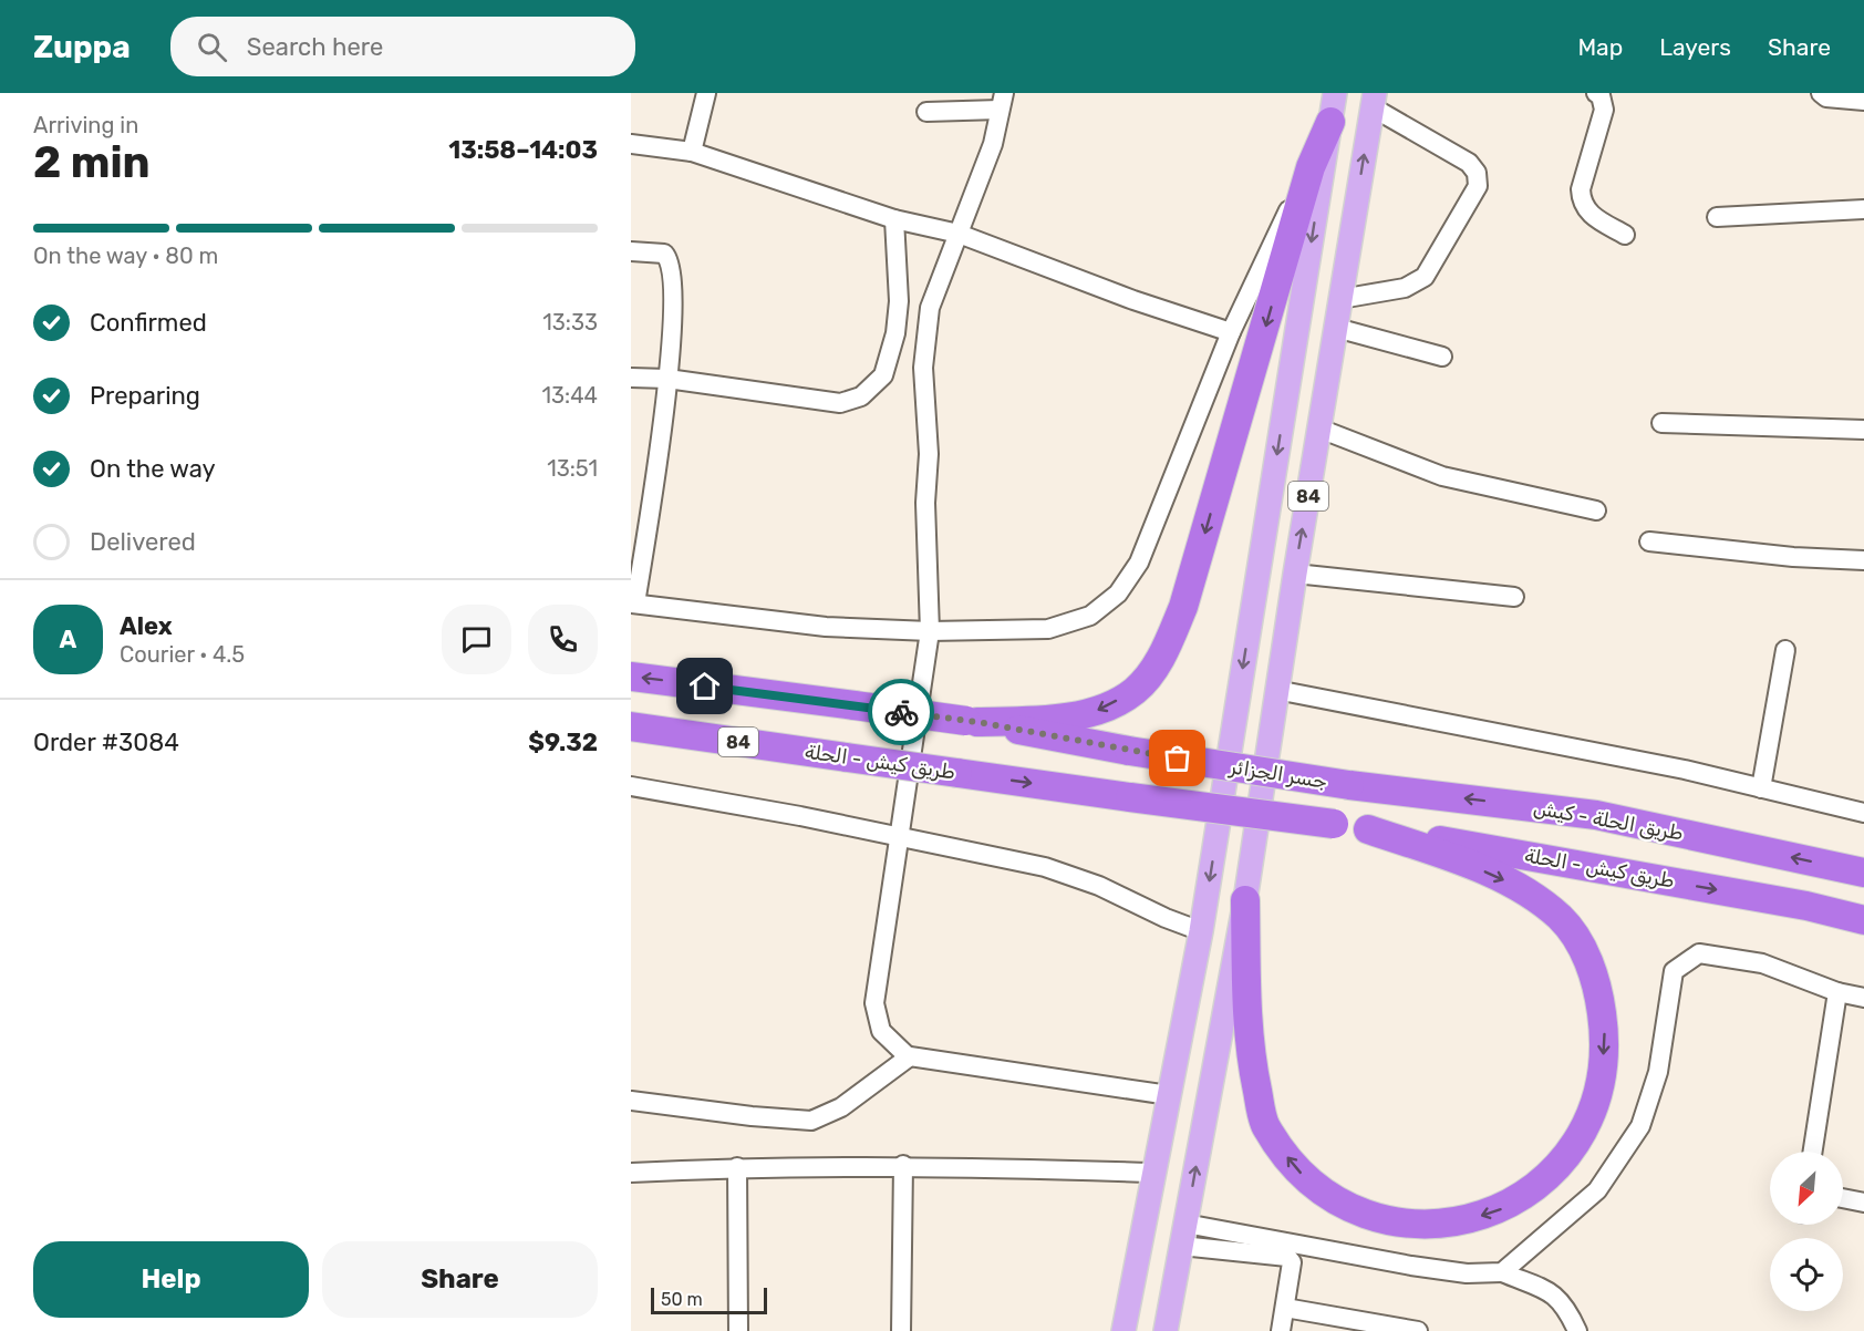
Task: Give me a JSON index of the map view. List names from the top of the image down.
{
  "streets": {
    "highway": [
      "84",
      "طريق كيش - الحلة",
      "جسر الجزائر",
      "طريق الحلة - كيش"
    ]
  },
  "crossings": [
    ["طريق كيش - الحلة", "جسر الجزائر"],
    ["جسر الجزائر", "طريق الحلة - كيش"]
  ],
  "one_way": ["طريق الحلة - كيش"],
  "scale_bar": "50 m",
  "north": "bottom left",
  "page": {
    "header": "Zuppa",
    "search": "Search here",
    "nav": ["Map", "Layers", "Share"],
    "heading": ["2 min", "Arriving in", "13:58–14:03"],
    "panel": [
      "Alex",
      "Courier · 4.5",
      "Order #3084",
      "$9.32"
    ],
    "bar": "On the way · 80 m",
    "list": [
      ["Confirmed", "13:33"],
      ["Preparing", "13:44"],
      ["On the way", "13:51"],
      "Delivered"
    ],
    "round": "A",
    "buttons": ["Help", "Share"],
    "scale": "50 m"
  }
}
